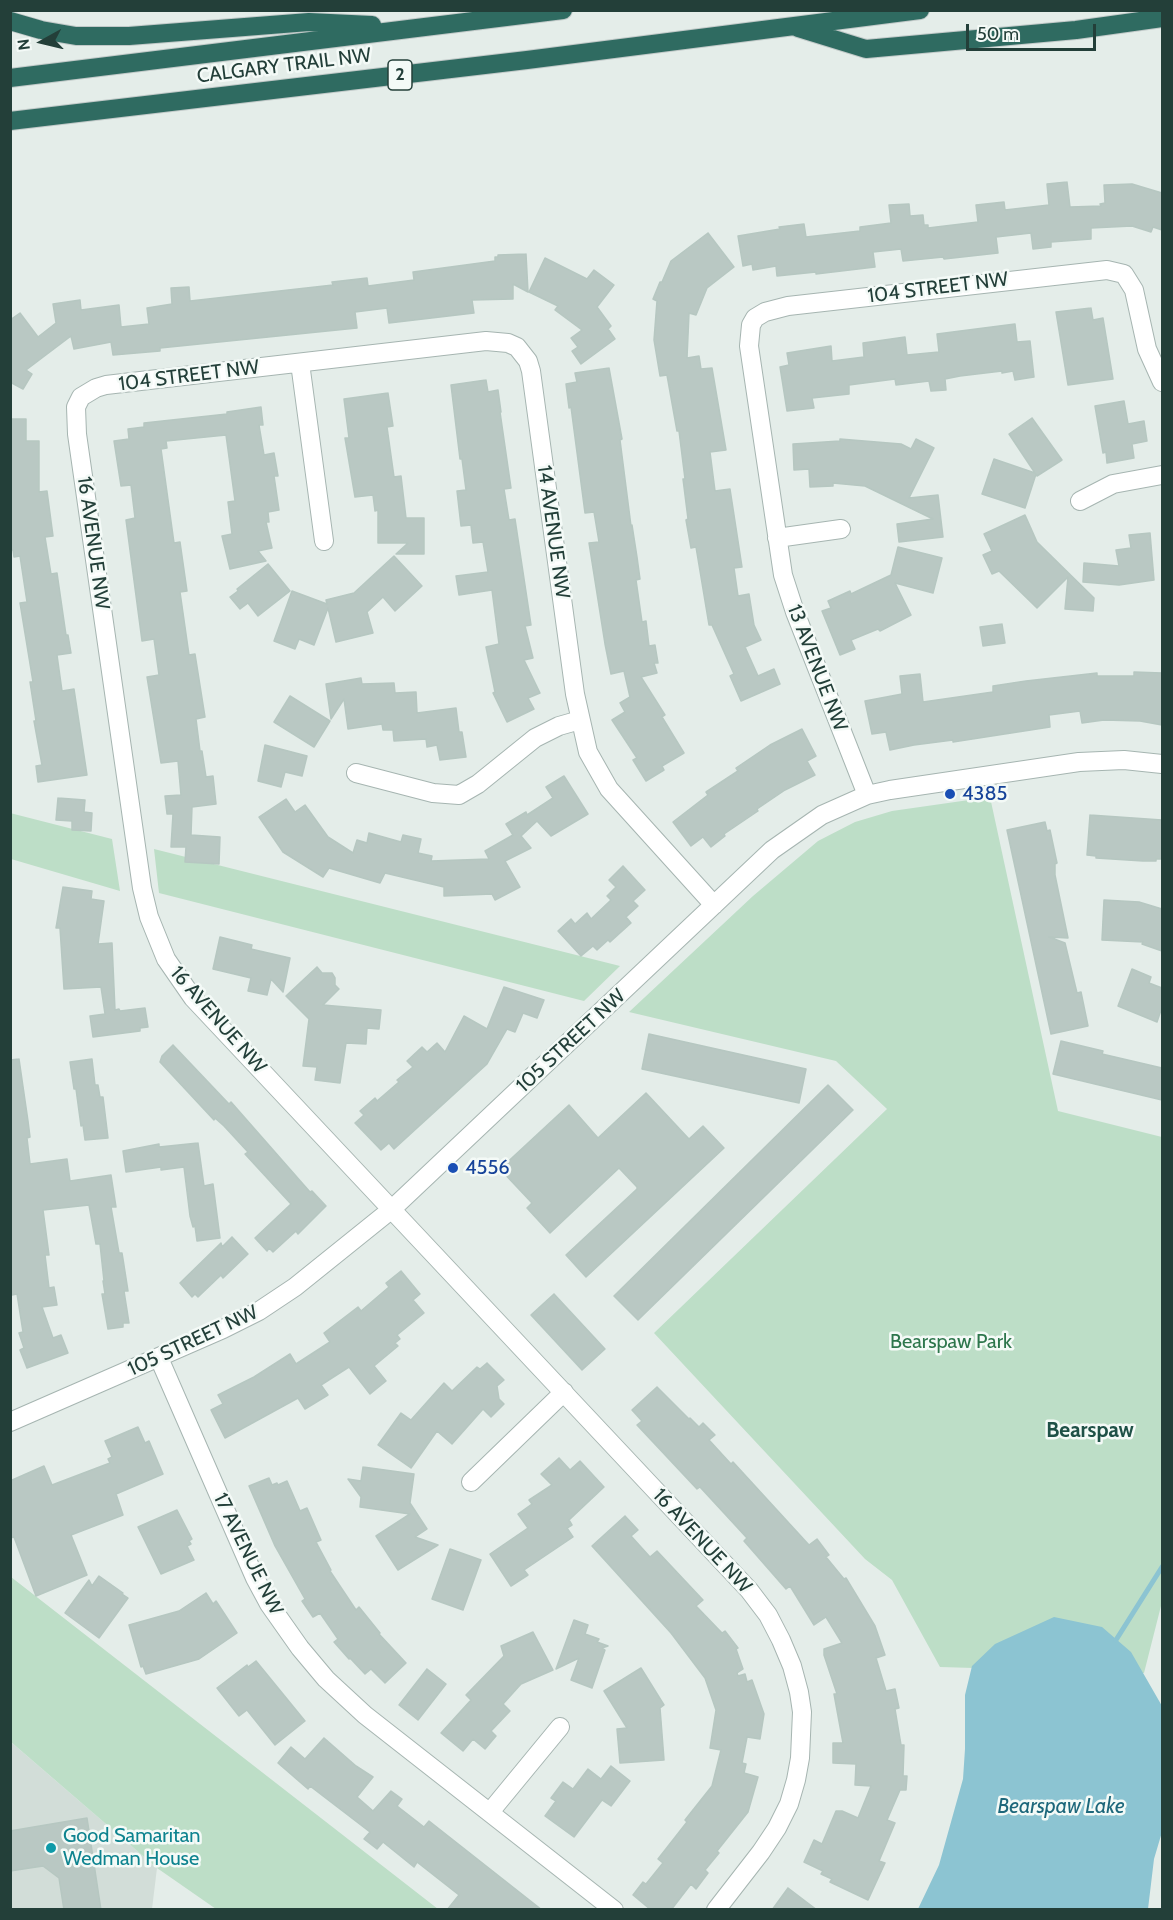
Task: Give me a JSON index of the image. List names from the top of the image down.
{
  "streets": {
    "highway": ["CALGARY TRAIL NW", "2"],
    "street": [
      "104 STREET NW",
      "14 AVENUE NW",
      "16 AVENUE NW",
      "13 AVENUE NW",
      "105 STREET NW",
      "17 AVENUE NW"
    ]
  },
  "crossings": [
    ["104 STREET NW", "14 AVENUE NW"],
    ["104 STREET NW", "16 AVENUE NW"],
    ["104 STREET NW", "13 AVENUE NW"],
    ["14 AVENUE NW", "105 STREET NW"],
    ["16 AVENUE NW", "105 STREET NW"],
    ["13 AVENUE NW", "105 STREET NW"],
    ["105 STREET NW", "17 AVENUE NW"]
  ],
  "districts": ["Bearspaw"],
  "water": ["Bearspaw Lake"],
  "parks": ["Bearspaw Park"],
  "places": ["4385", "4556", "Good Samaritan Wedman House"],
  "scale_bar": "50 m",
  "north": "left"
}
